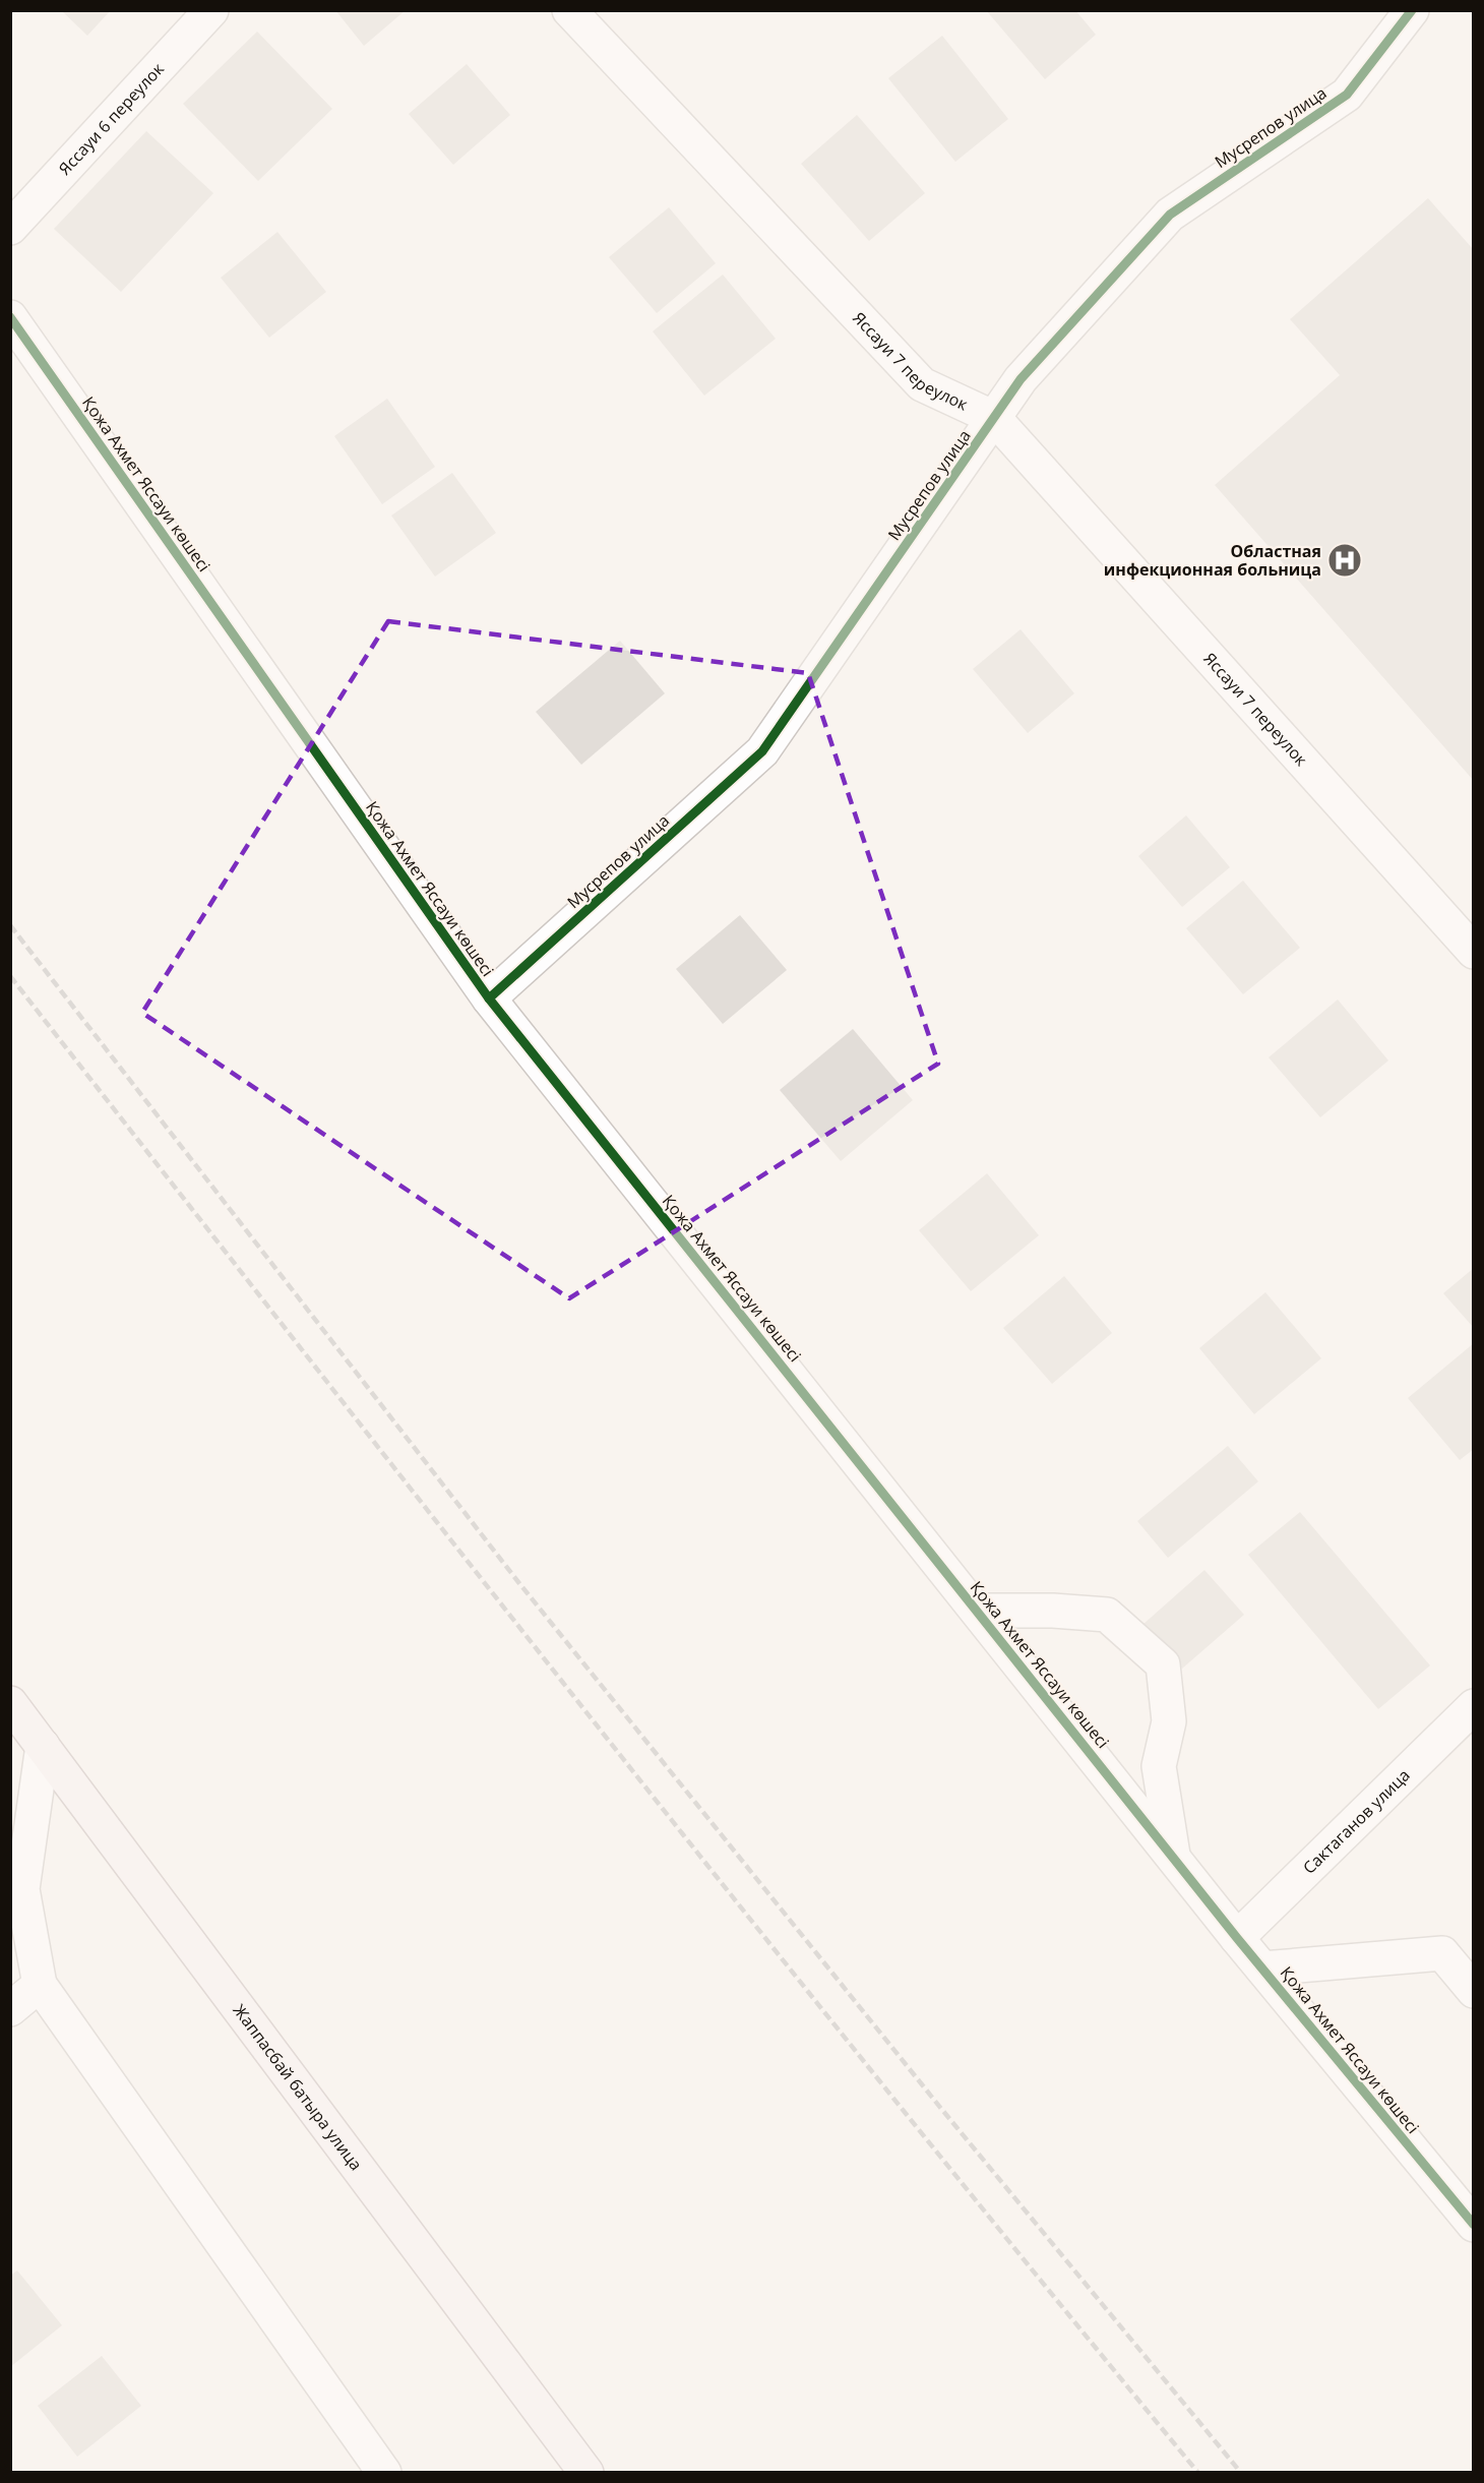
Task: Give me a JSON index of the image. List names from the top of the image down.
{
  "streets": {
    "main road": ["Жаппасбай батыра улица"],
    "street": [
      "Яссауи 6 переулок",
      "Мусрепов улица",
      "Яссауи 7 переулок",
      "Қожа Ахмет Яссауи көшесі",
      "Сактаганов улица"
    ]
  },
  "crossings": [
    ["Мусрепов улица", "Яссауи 7 переулок"],
    ["Мусрепов улица", "Қожа Ахмет Яссауи көшесі"],
    ["Қожа Ахмет Яссауи көшесі", "Сактаганов улица"]
  ],
  "places": {
    "hospital": ["Областная инфекционная больница"]
  }
}
